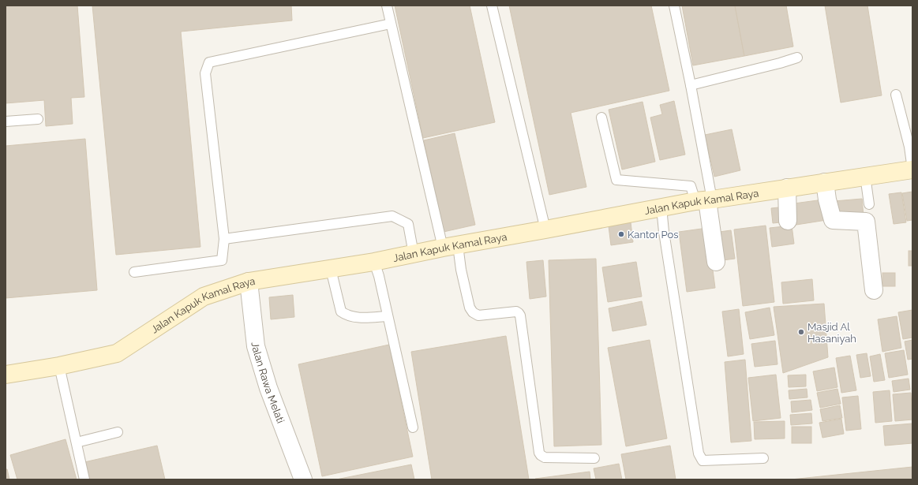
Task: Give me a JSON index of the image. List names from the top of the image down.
{
  "streets": {
    "main road": ["Jalan Kapuk Kamal Raya"],
    "street": ["Jalan Rawa Melati"]
  },
  "crossings": [
    ["Jalan Kapuk Kamal Raya", "Jalan Rawa Melati"]
  ],
  "places": ["Kantor Pos", "Masjid Al Hasaniyah"]
}
